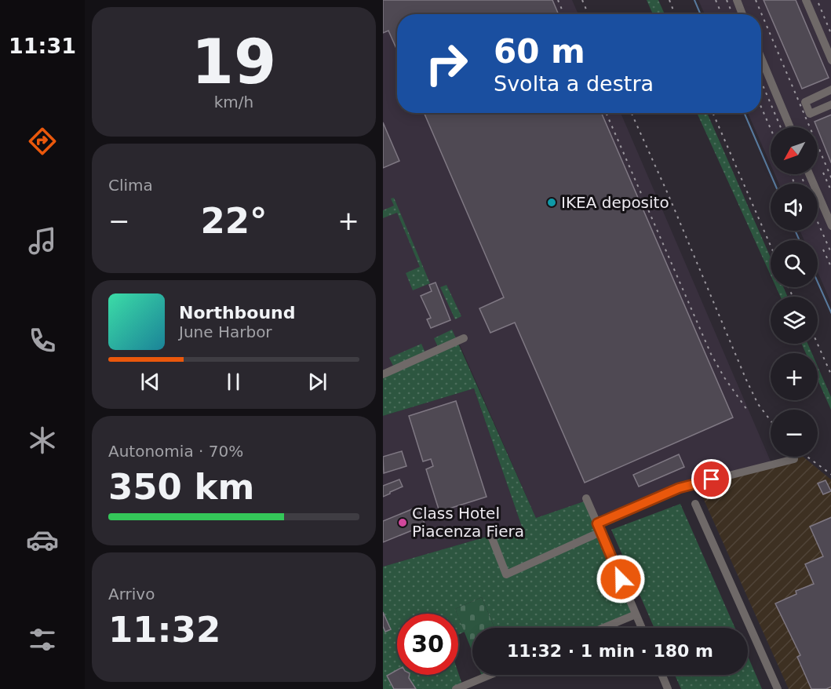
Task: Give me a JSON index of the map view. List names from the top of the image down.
{
  "places": ["IKEA deposito", "Class Hotel Piacenza Fiera"],
  "north": "bottom left",
  "page": {
    "tabs": "11:31",
    "tile": [
      ["19", "km/h"],
      "Clima",
      ["Autonomia · 70%", "350 km"],
      ["Arrivo", "11:32"]
    ],
    "turn": ["60 m", "Svolta a destra"],
    "map_buttons": ["+", "−"],
    "heat": ["−", "22°", "+"],
    "song": ["Northbound", "June Harbor"],
    "limit": "30",
    "trip": "11:32 · 1 min · 180 m"
  }
}
